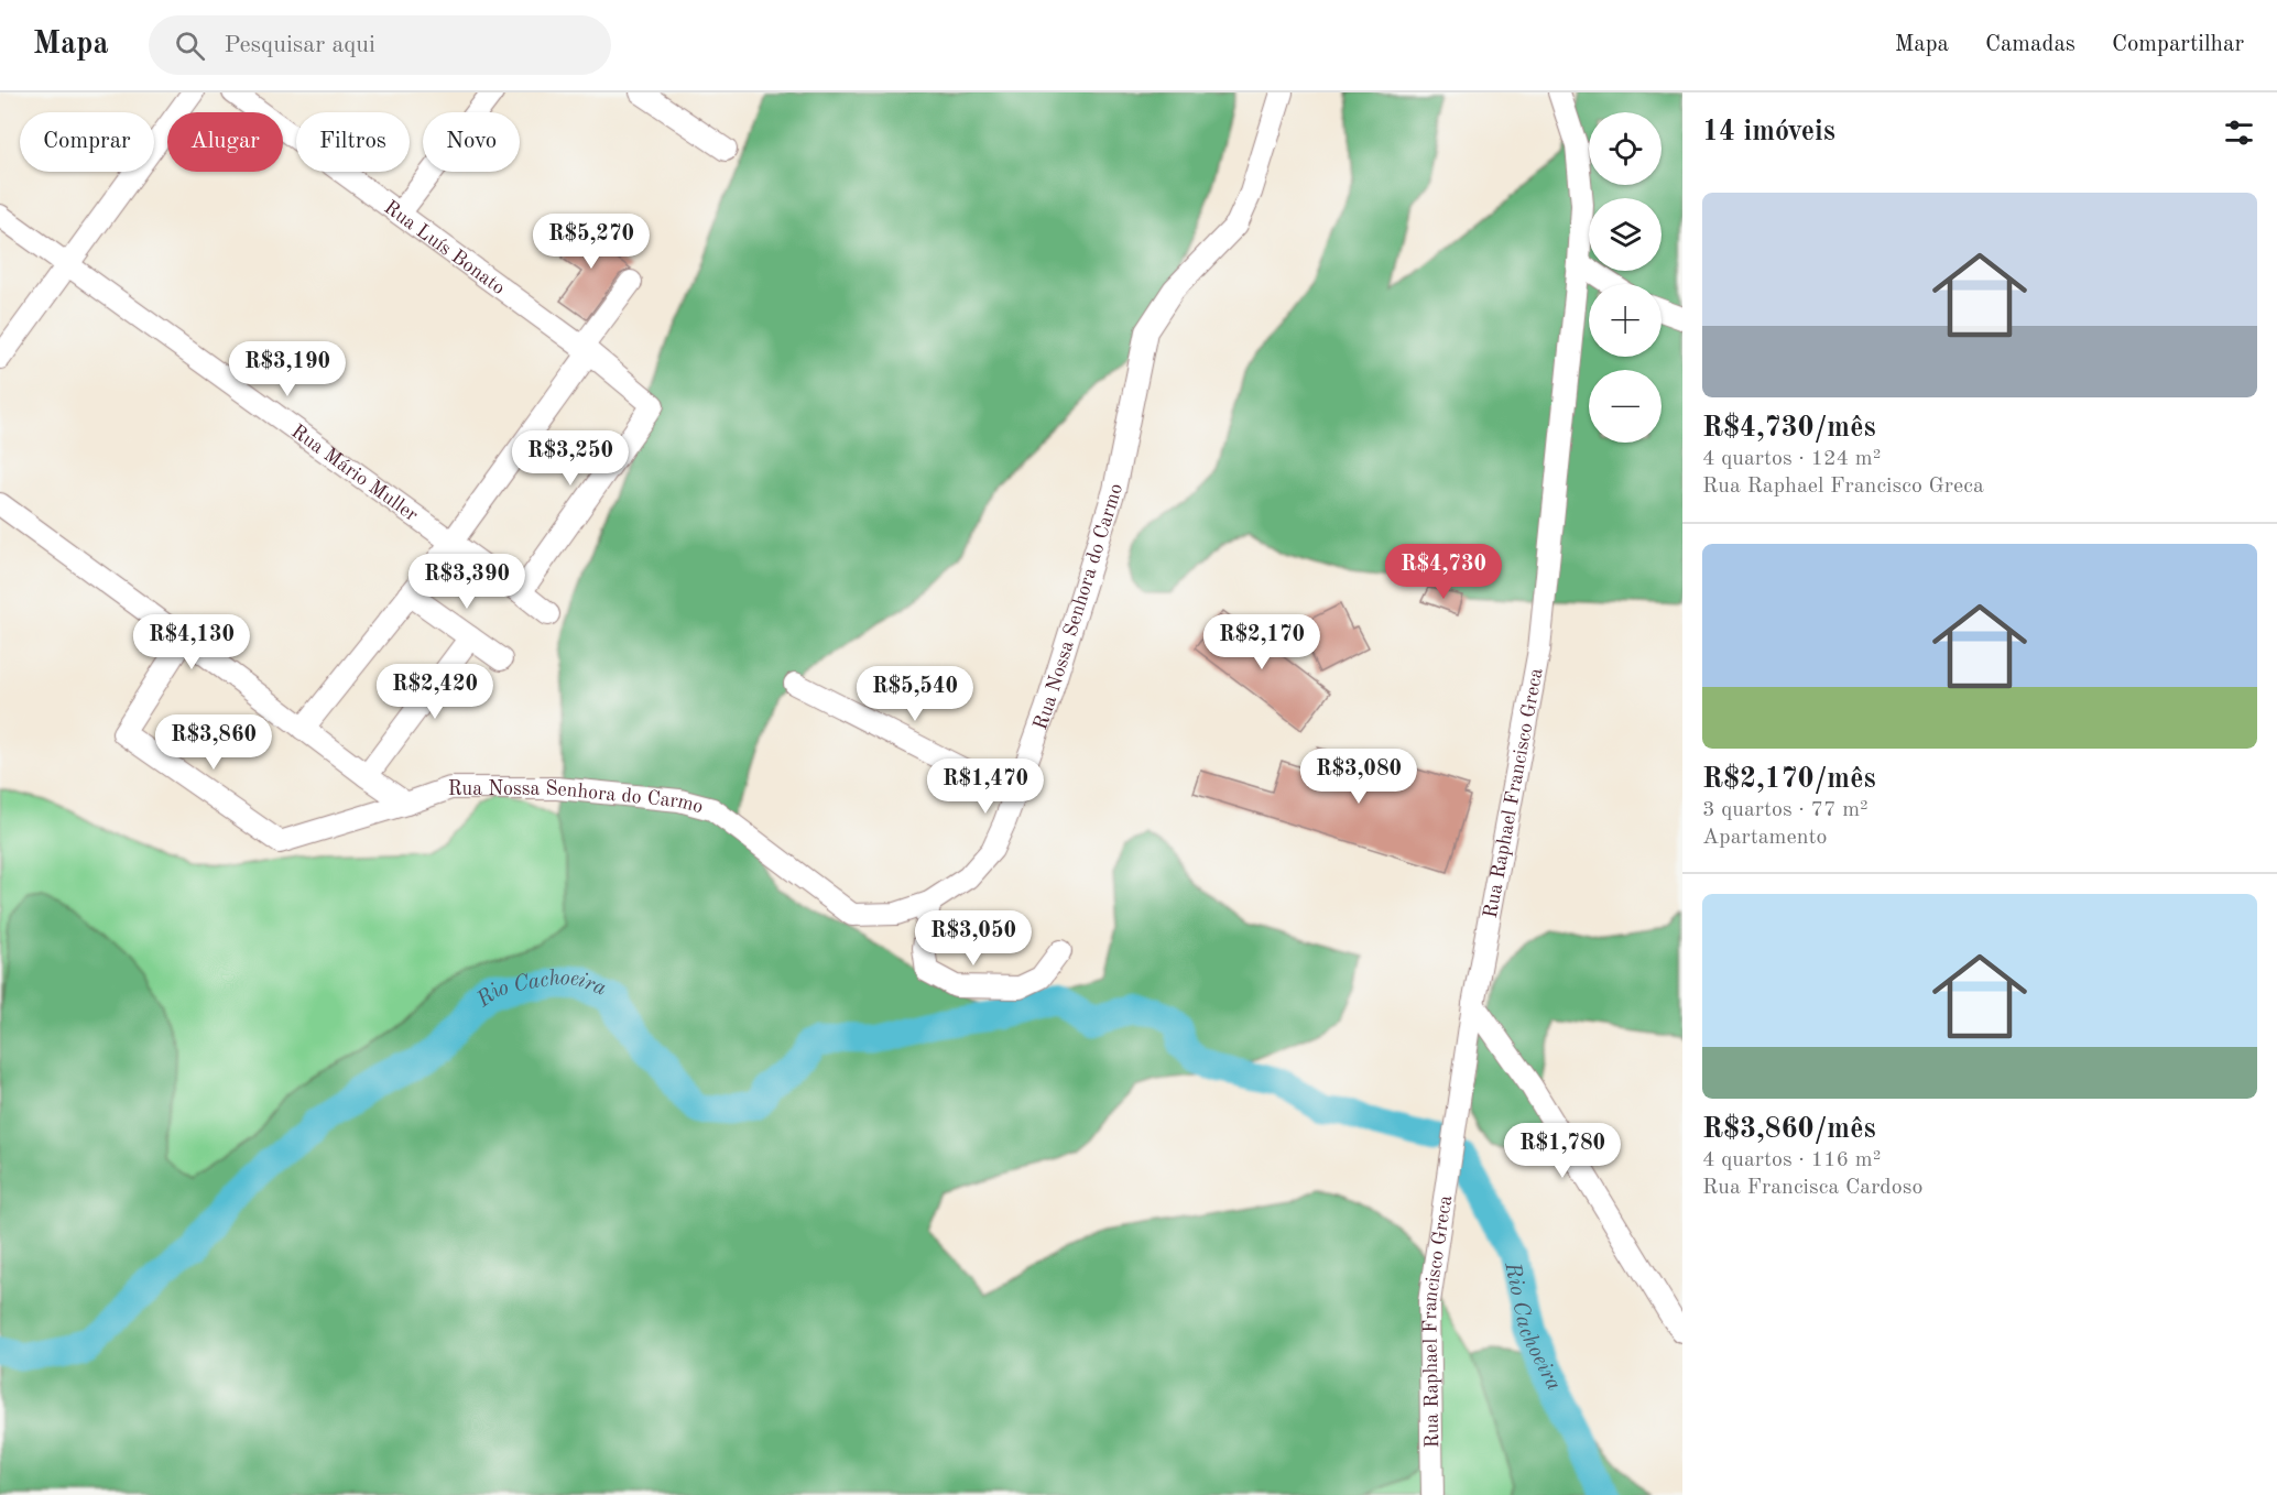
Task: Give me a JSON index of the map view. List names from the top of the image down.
{
  "streets": {
    "street": [
      "Rua Luís Bonato",
      "Rua Mário Muller",
      "Rua Nossa Senhora do Carmo",
      "Rua Raphael Francisco Greca"
    ]
  },
  "crossings": [
    ["Rua Luís Bonato", "Rua Mário Muller"]
  ],
  "water": ["Rio Cachoeira"],
  "page": {
    "header": "Mapa",
    "search": "Pesquisar aqui",
    "nav": ["Mapa", "Camadas", "Compartilhar"],
    "heading": "14 imóveis",
    "map_buttons": ["+", "−"],
    "chip": [
      "Comprar",
      "Alugar",
      "Filtros",
      "Novo"
    ],
    "list": [
      {
        "name": "R$4,730/mês",
        "note": "4 quartos · 124 m² · Rua Raphael Francisco Greca"
      },
      {
        "name": "R$2,170/mês",
        "note": "3 quartos · 77 m² · Apartamento"
      },
      {
        "name": "R$3,860/mês",
        "note": "4 quartos · 116 m² · Rua Francisca Cardoso"
      }
    ],
    "price": [
      "R$5,270",
      "R$3,190",
      "R$3,250",
      "R$4,730",
      "R$3,390",
      "R$4,130",
      "R$2,170",
      "R$2,420",
      "R$5,540",
      "R$3,860",
      "R$3,080",
      "R$1,470",
      "R$3,050",
      "R$1,780"
    ]
  }
}
